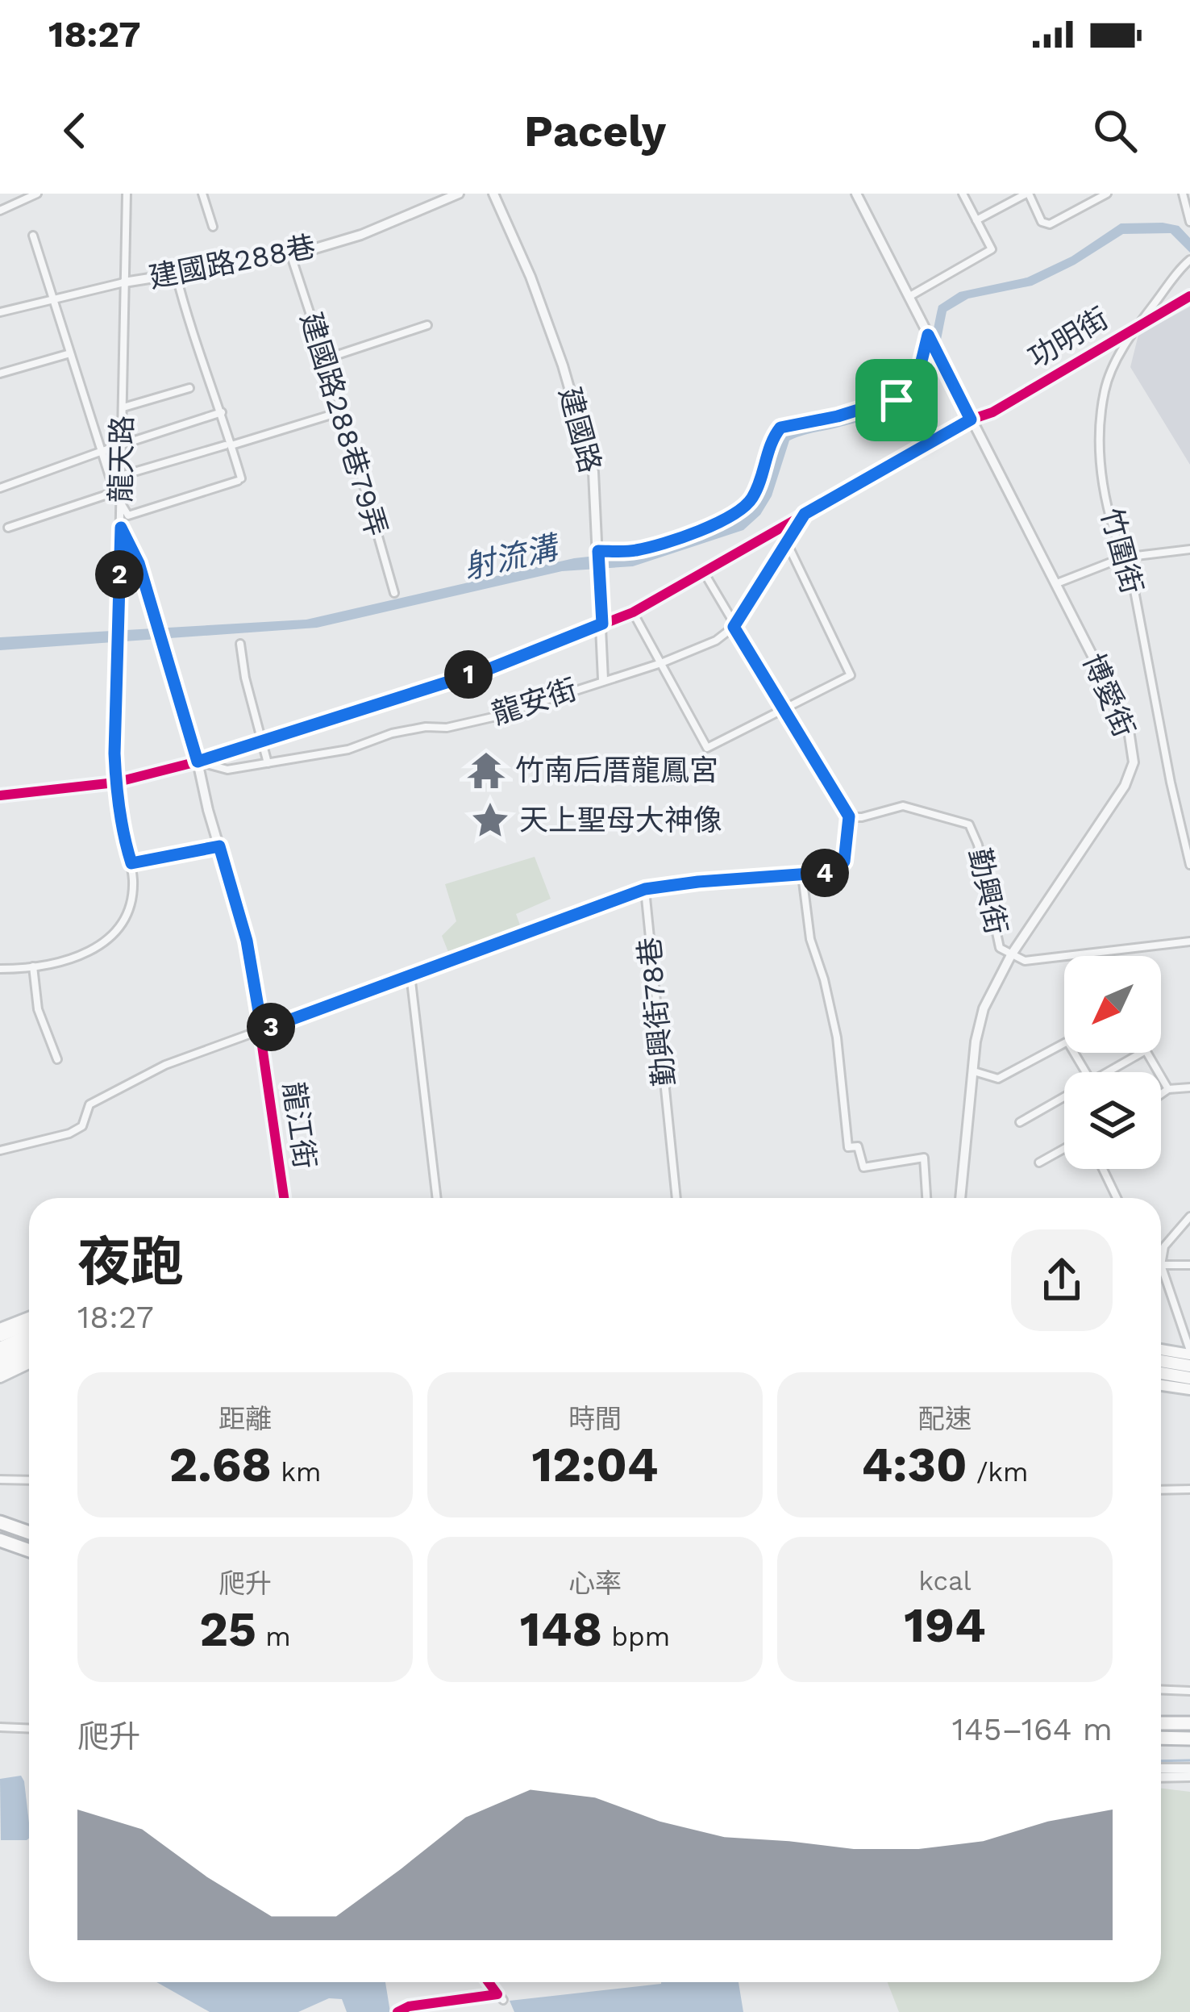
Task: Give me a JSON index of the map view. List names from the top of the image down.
{
  "streets": {
    "street": [
      "建國路288巷",
      "功明街",
      "建國路288巷79弄",
      "建國路",
      "龍天路",
      "竹圍街",
      "博愛街",
      "龍安街",
      "勤興街",
      "勤興街78巷",
      "龍江街"
    ]
  },
  "crossings": [
    ["建國路288巷", "建國路288巷79弄"],
    ["建國路288巷", "龍天路"],
    ["功明街", "建國路"],
    ["功明街", "龍天路"],
    ["功明街", "竹圍街"],
    ["功明街", "博愛街"],
    ["功明街", "龍安街"],
    ["功明街", "龍江街"],
    ["建國路", "龍安街"],
    ["博愛街", "勤興街"],
    ["龍安街", "龍江街"]
  ],
  "water": ["射流溝"],
  "places": {
    "temple": ["竹南后厝龍鳳宮"],
    "place": ["天上聖母大神像"]
  },
  "north": "bottom left",
  "page": {
    "status": "18:27",
    "header": "Pacely",
    "pins": [
      "2",
      "1",
      "4",
      "3"
    ],
    "heading": ["夜跑", "18:27"],
    "stats": [
      ["距離", "2.68 km"],
      ["時間", "12:04"],
      ["配速", "4:30 /km"],
      ["爬升", "25 m"],
      ["心率", "148 bpm"],
      ["kcal", "194"]
    ],
    "chart": ["爬升", "145–164 m"]
  }
}
